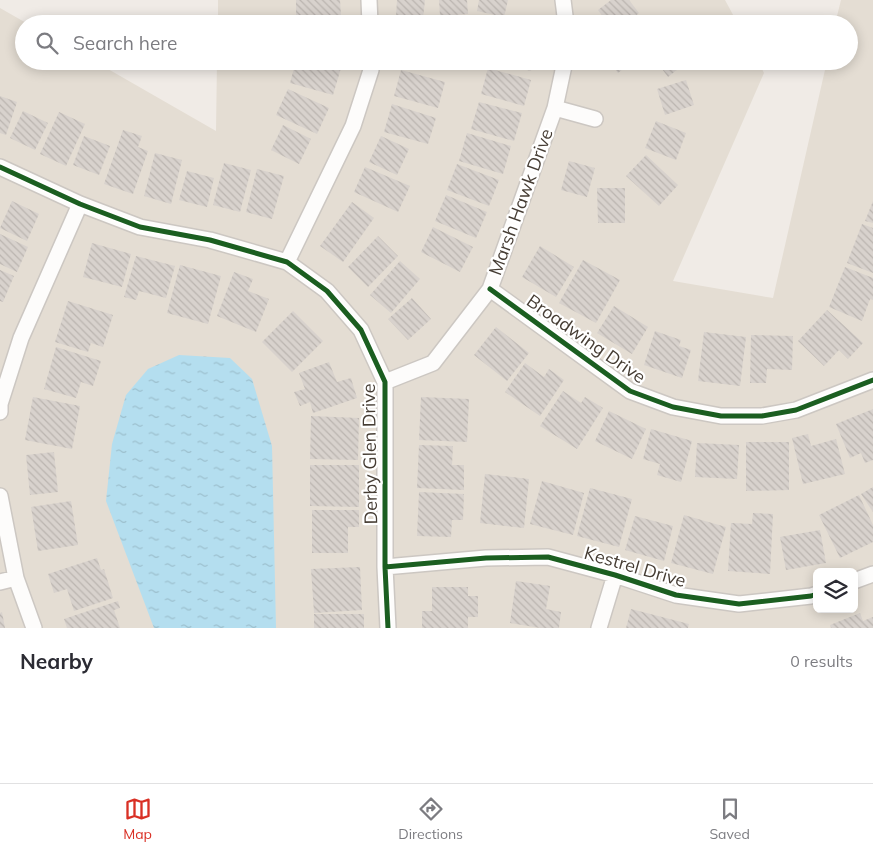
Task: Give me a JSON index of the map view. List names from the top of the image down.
{
  "streets": {
    "street": [
      "Marsh Hawk Drive",
      "Broadwing Drive",
      "Derby Glen Drive",
      "Kestrel Drive"
    ]
  },
  "crossings": [
    ["Marsh Hawk Drive", "Broadwing Drive"],
    ["Marsh Hawk Drive", "Derby Glen Drive"],
    ["Derby Glen Drive", "Kestrel Drive"]
  ],
  "page": {
    "search": "Search here",
    "heading": ["Nearby", "0 results"],
    "nav": ["Map", "Directions", "Saved"]
  }
}
